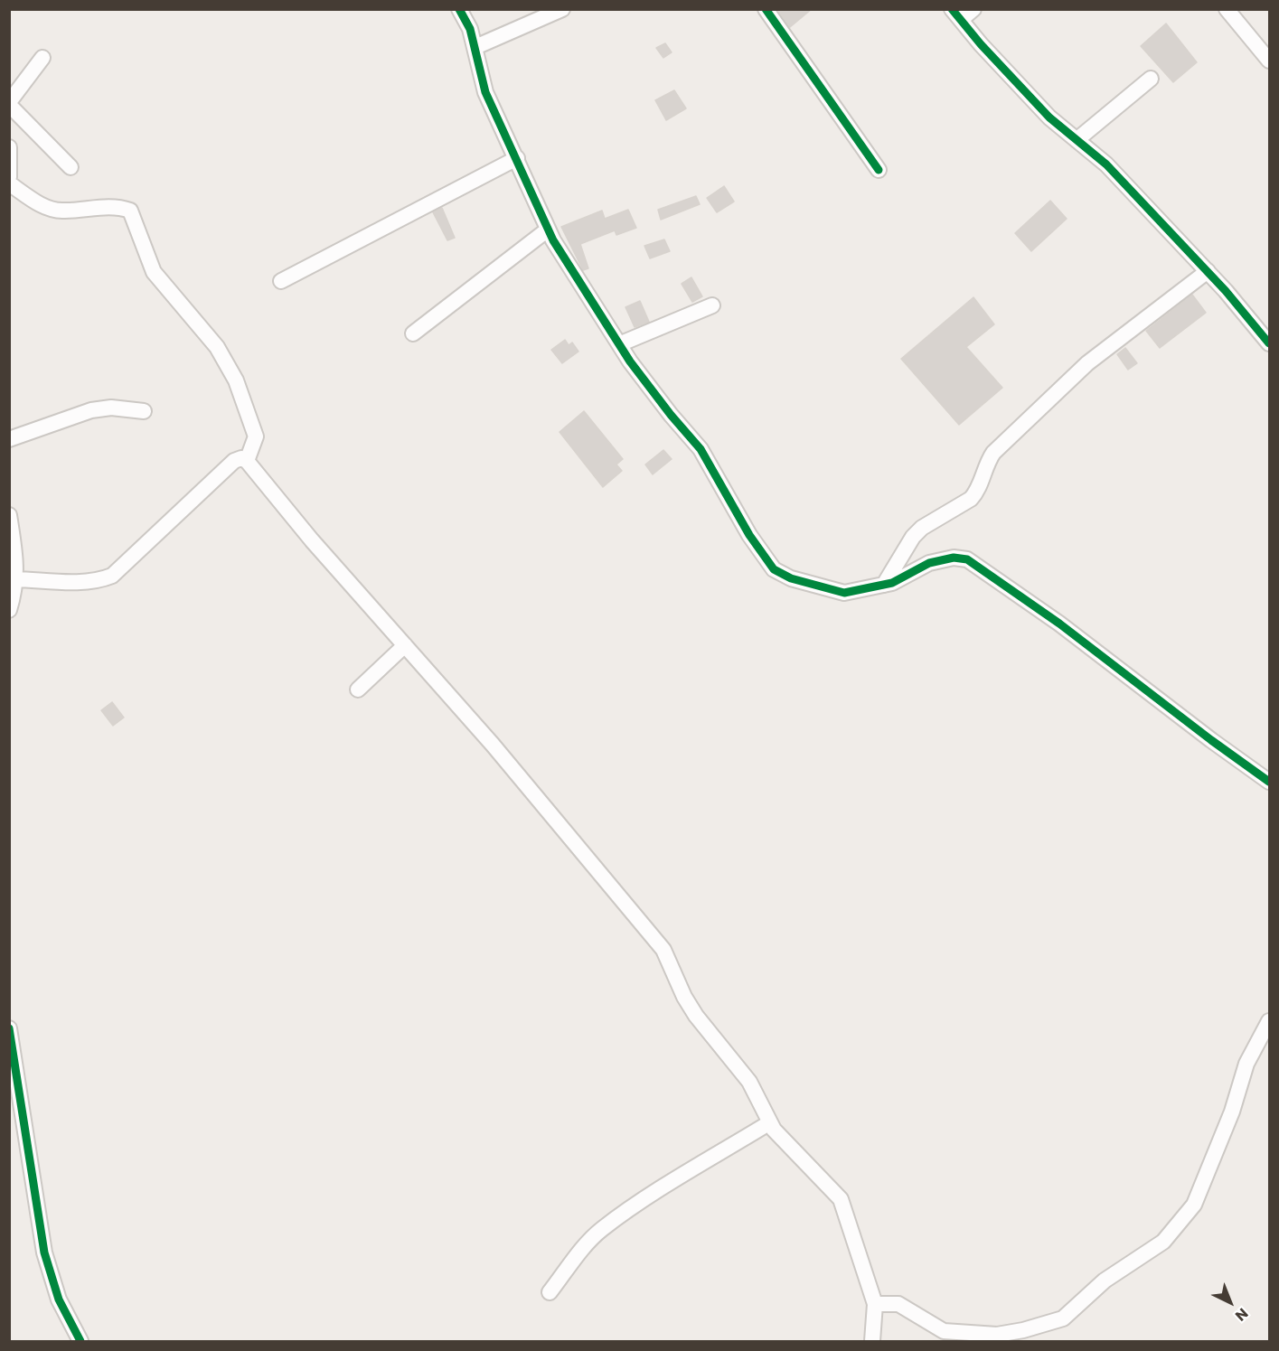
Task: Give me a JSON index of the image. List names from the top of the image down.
{
  "north": "bottom right"
}
